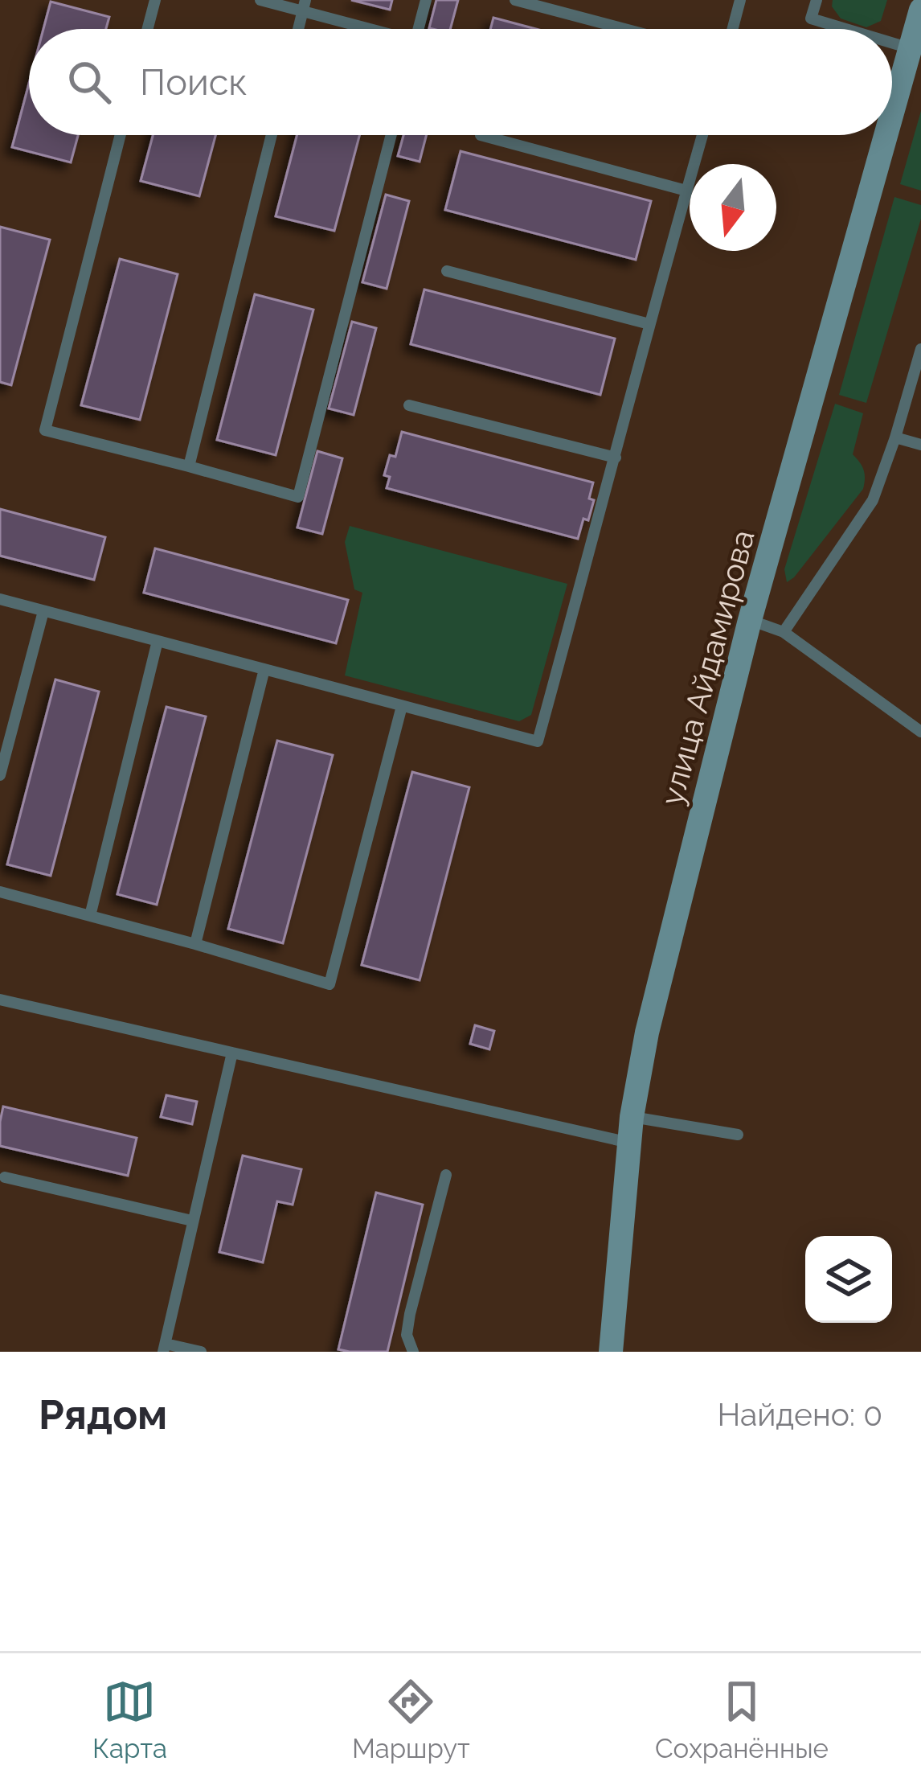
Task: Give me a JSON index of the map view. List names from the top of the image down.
{
  "streets": {
    "main road": ["улица Айдамирова"]
  },
  "north": "bottom",
  "page": {
    "search": "Поиск",
    "heading": ["Рядом", "Найдено: 0"],
    "nav": ["Карта", "Маршрут", "Сохранённые"]
  }
}
